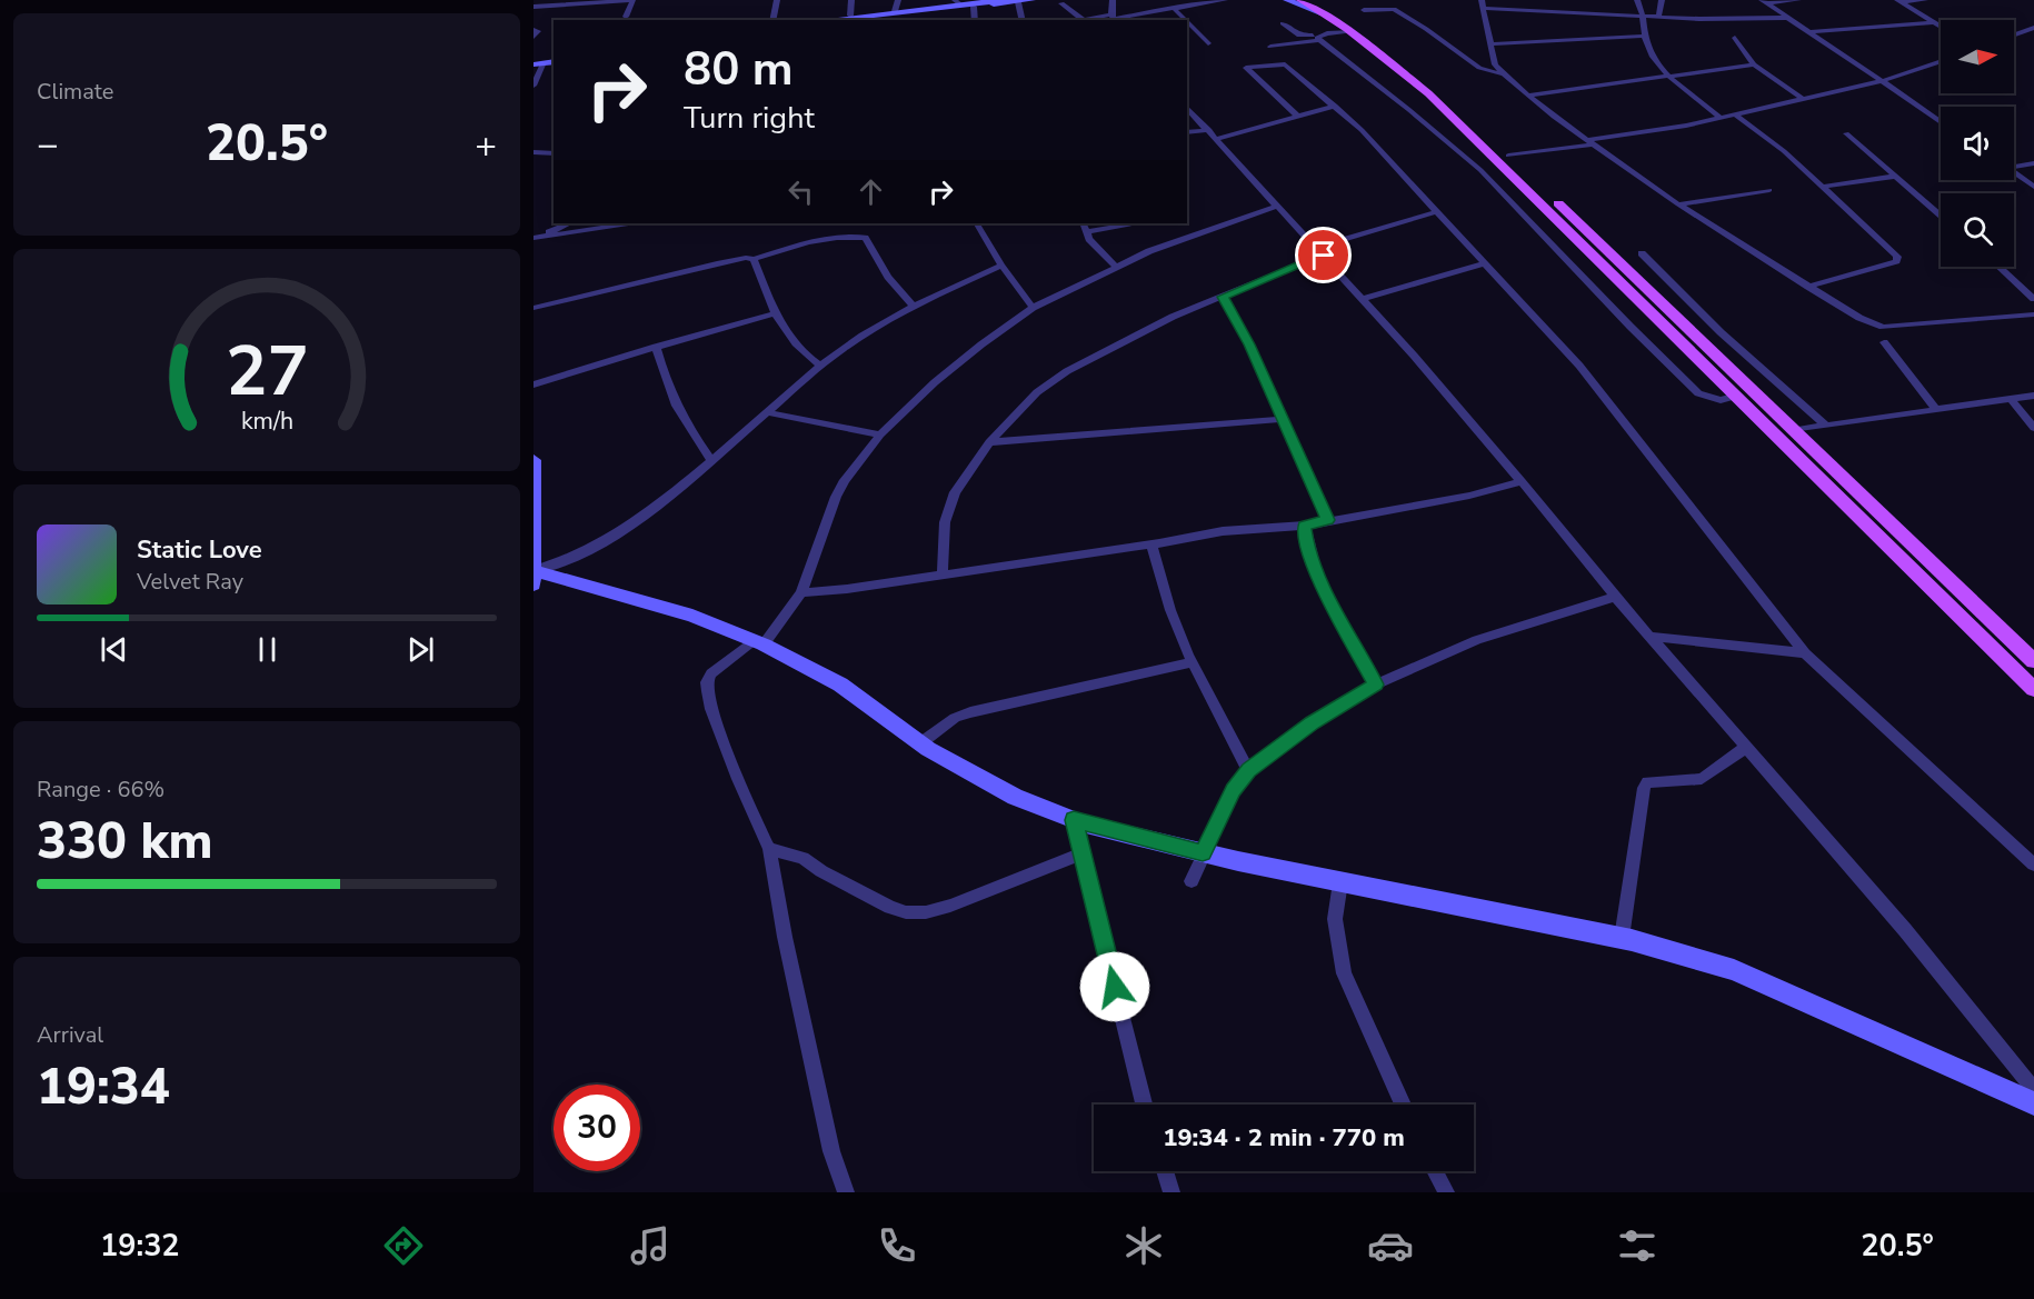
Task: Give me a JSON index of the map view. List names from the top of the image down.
{
  "north": "right",
  "page": {
    "tile": [
      "Climate",
      ["Range · 66%", "330 km"],
      ["Arrival", "19:34"]
    ],
    "turn": ["80 m", "Turn right"],
    "heat": ["−", "20.5°", "+"],
    "song": ["Static Love", "Velvet Ray"],
    "limit": "30",
    "trip": "19:34 · 2 min · 770 m",
    "tabs": ["19:32", "20.5°"],
    "gauge": ["27", "km/h"]
  }
}
